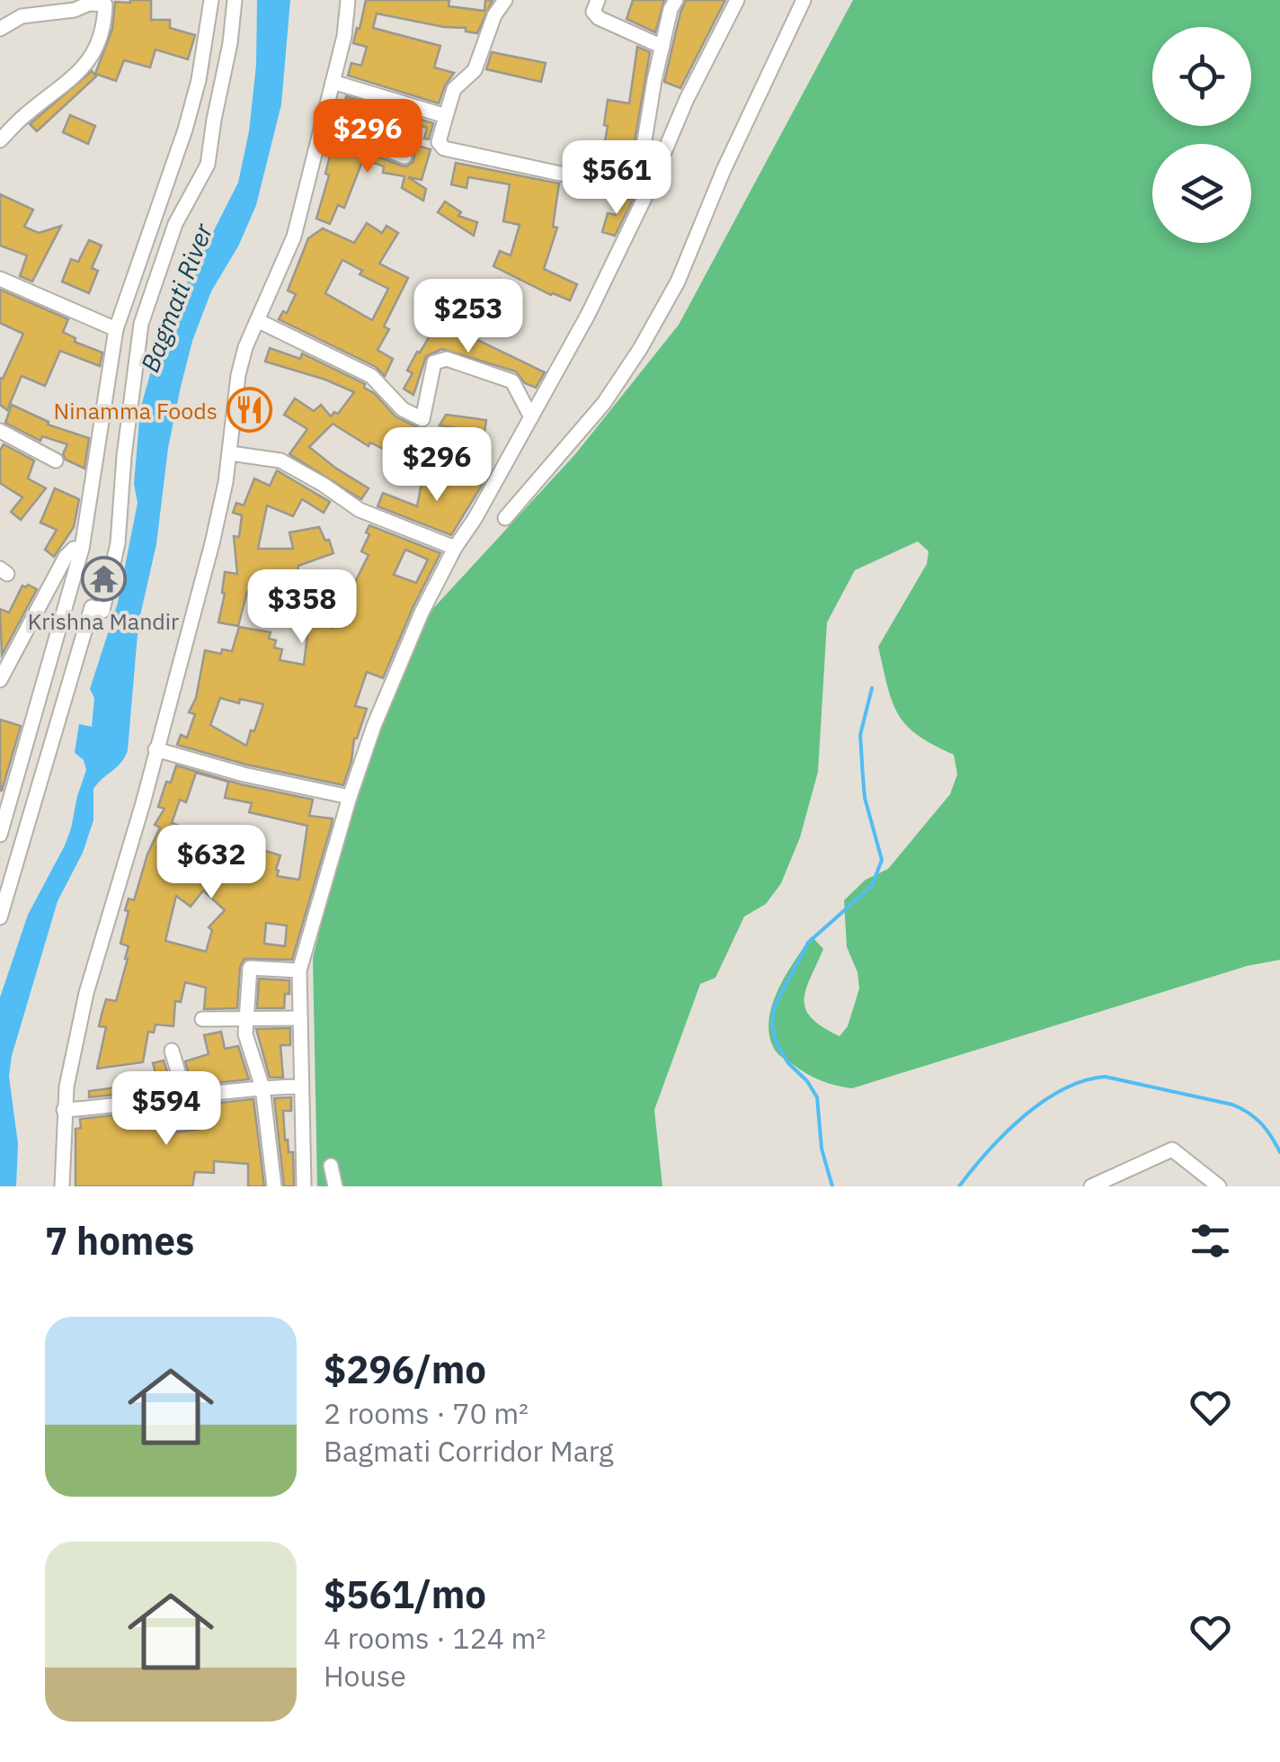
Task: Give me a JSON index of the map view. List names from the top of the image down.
{
  "water": ["Bagmati River"],
  "places": {
    "restaurant": ["Ninamma Foods"],
    "temple": ["Krishna Mandir"]
  },
  "page": {
    "price": [
      "$296",
      "$561",
      "$253",
      "$296",
      "$358",
      "$632",
      "$594"
    ],
    "heading": "7 homes",
    "list": [
      {
        "name": "$296/mo",
        "note": "2 rooms · 70 m² · Bagmati Corridor Marg"
      },
      {
        "name": "$561/mo",
        "note": "4 rooms · 124 m² · House"
      }
    ]
  }
}
